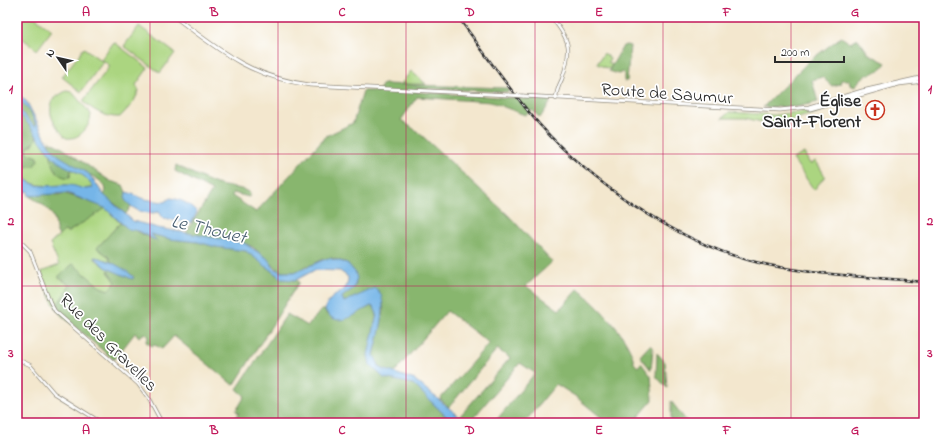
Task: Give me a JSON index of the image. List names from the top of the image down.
{
  "streets": {
    "main road": ["Route de Saumur"],
    "street": ["Rue des Gravelles"]
  },
  "water": ["Le Thouet"],
  "places": {
    "church": ["Église Saint-Florent"]
  },
  "scale_bar": "200 m",
  "north": "top left",
  "grid": {
    "columns": [
      "A",
      "B",
      "C",
      "D",
      "E",
      "F",
      "G"
    ],
    "rows": ["1", "2", "3"]
  }
}
